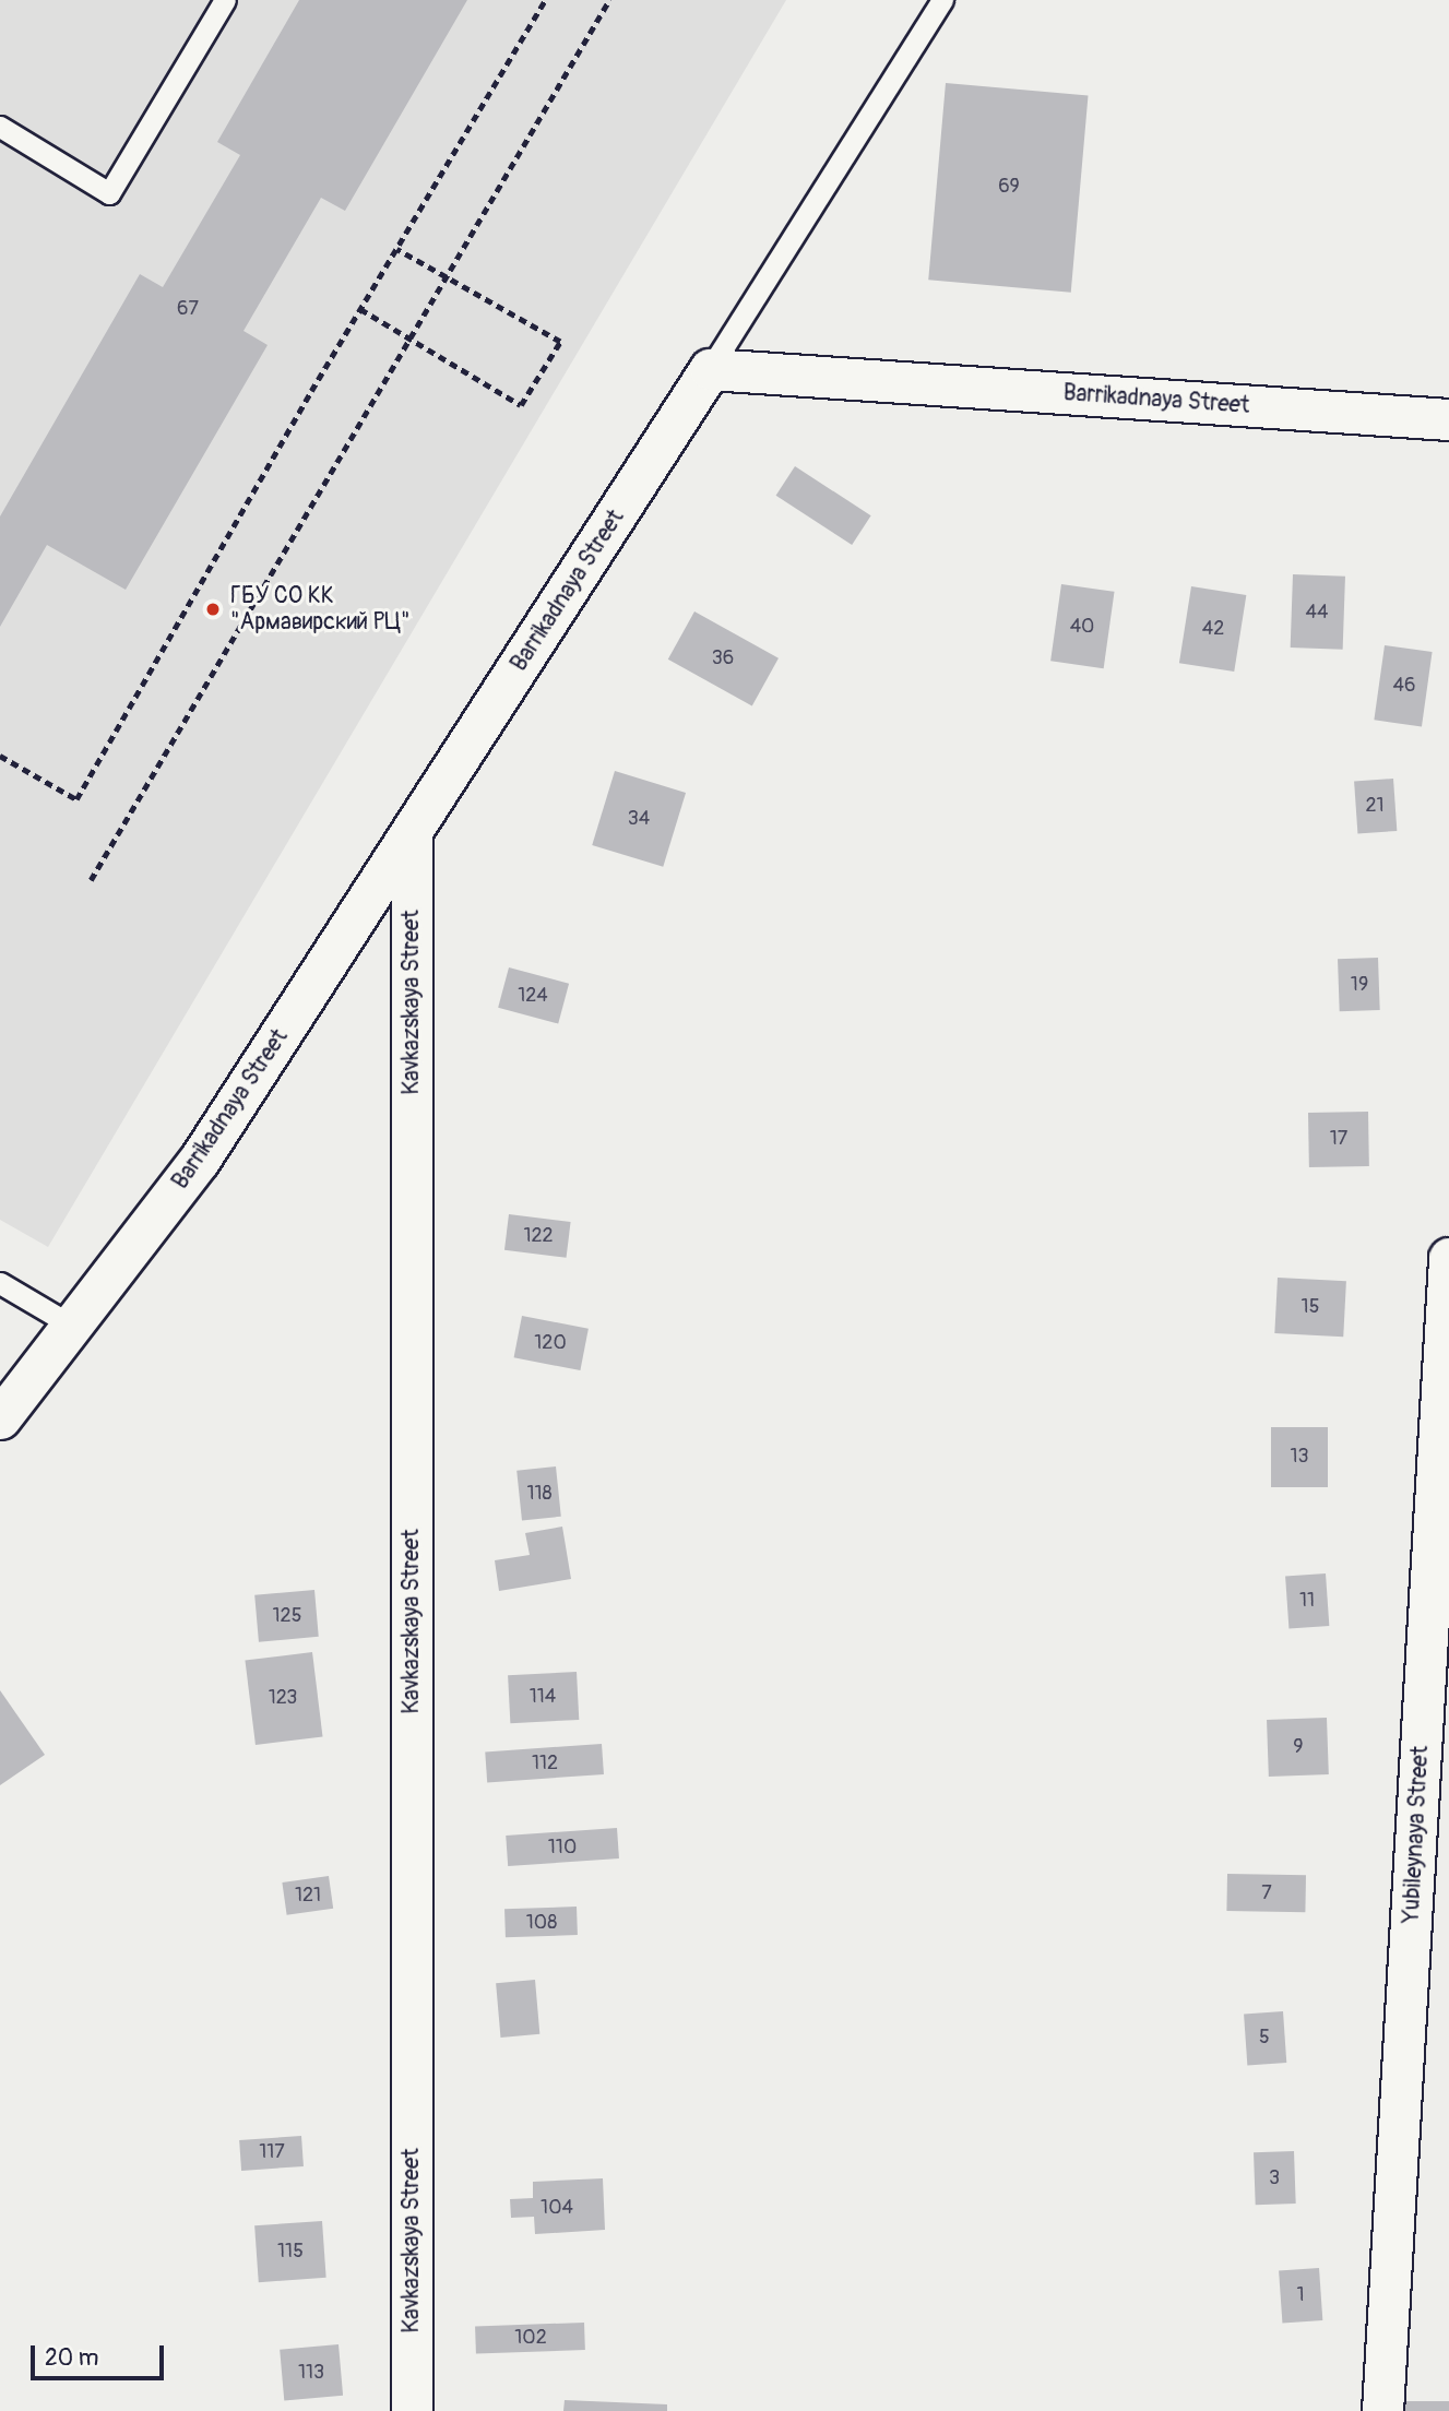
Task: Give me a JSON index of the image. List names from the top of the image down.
{
  "streets": {
    "street": ["Barrikadnaya Street", "Kavkazskaya Street", "Yubileynaya Street"]
  },
  "crossings": [
    ["Barrikadnaya Street", "Kavkazskaya Street"]
  ],
  "places": ["ГБУ СО КК \"Армавирский РЦ\""],
  "house_numbers": [
    "69",
    "67",
    "44",
    "40",
    "42",
    "36",
    "46",
    "21",
    "34",
    "19",
    "124",
    "17",
    "122",
    "15",
    "120",
    "13",
    "118",
    "11",
    "125",
    "114",
    "123",
    "9",
    "112",
    "110",
    "7",
    "121",
    "108",
    "5",
    "117",
    "3",
    "104",
    "115",
    "1",
    "102",
    "113"
  ],
  "scale_bar": "20 m"
}
